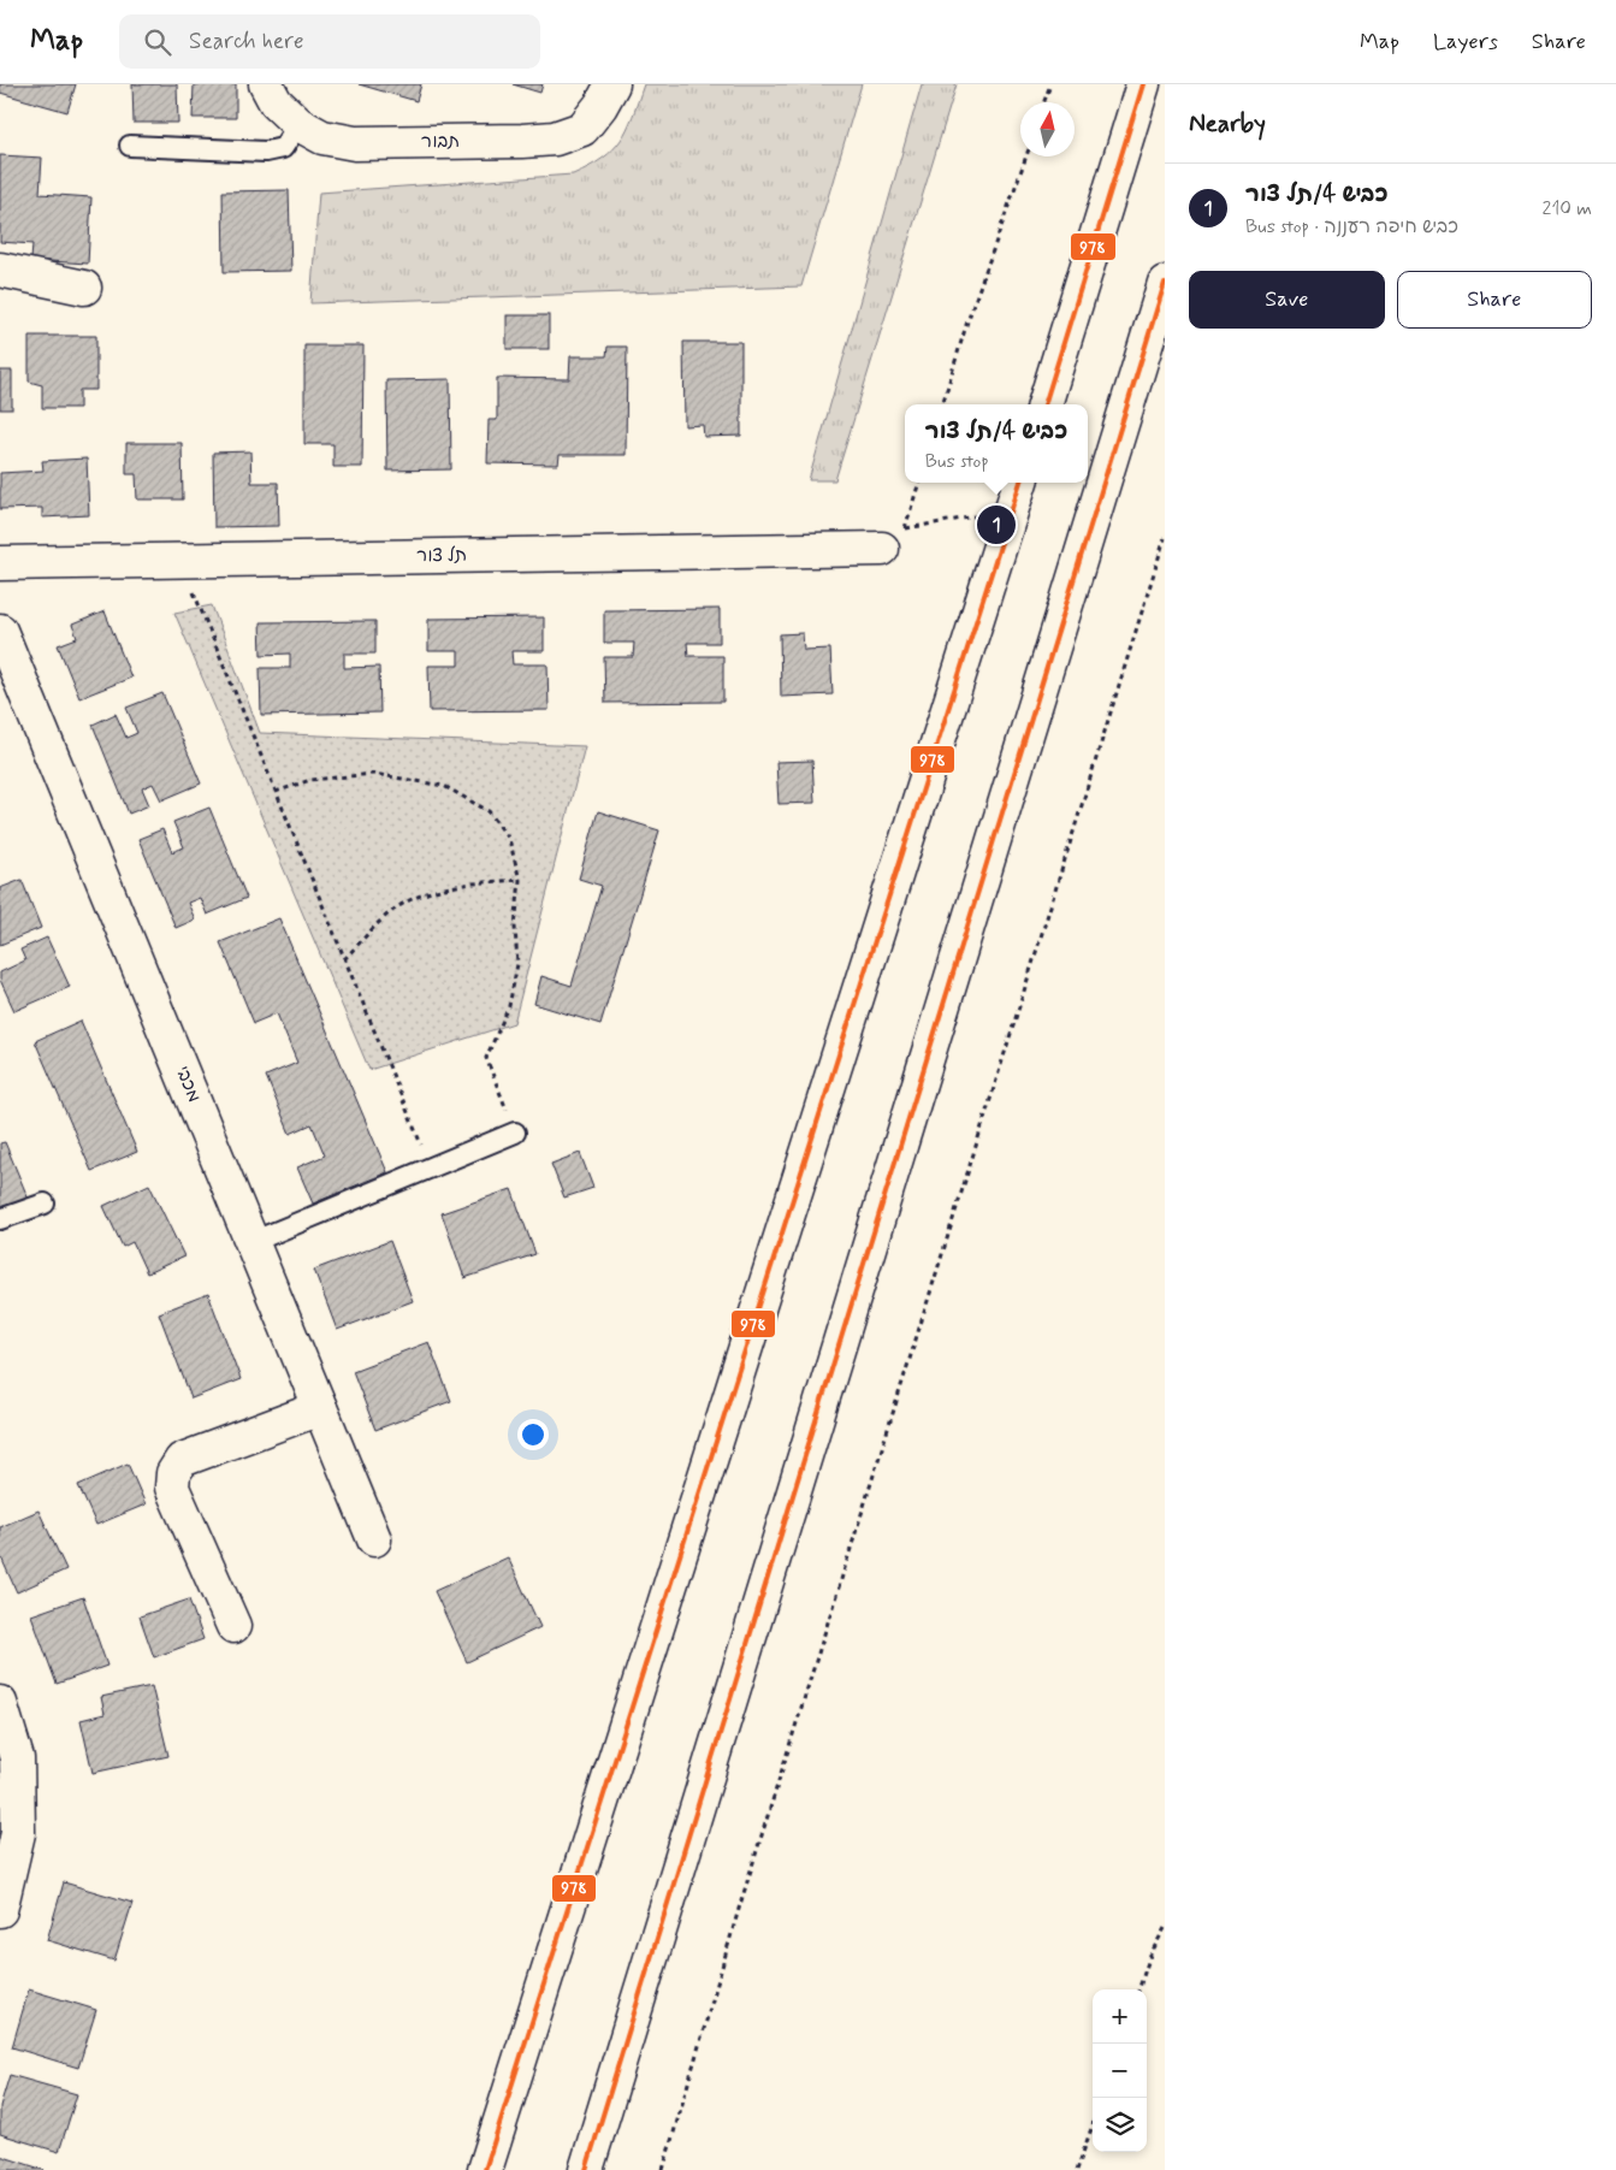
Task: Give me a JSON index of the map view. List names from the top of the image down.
{
  "streets": {
    "main road": ["תבור", "תל צור", "מכבי"]
  },
  "lines": ["transit line 978"],
  "north": "top",
  "page": {
    "header": "Map",
    "search": "Search here",
    "nav": ["Map", "Layers", "Share"],
    "heading": "Nearby",
    "list": [
      {
        "mark": "1",
        "name": "כביש 4/תל צור",
        "note": "Bus stop · כביש חיפה רעננה",
        "value": "210 m"
      }
    ],
    "buttons": ["Save", "Share"],
    "popup": ["כביש 4/תל צור", "Bus stop"],
    "pins": "1",
    "map_buttons": ["+", "−"]
  }
}
